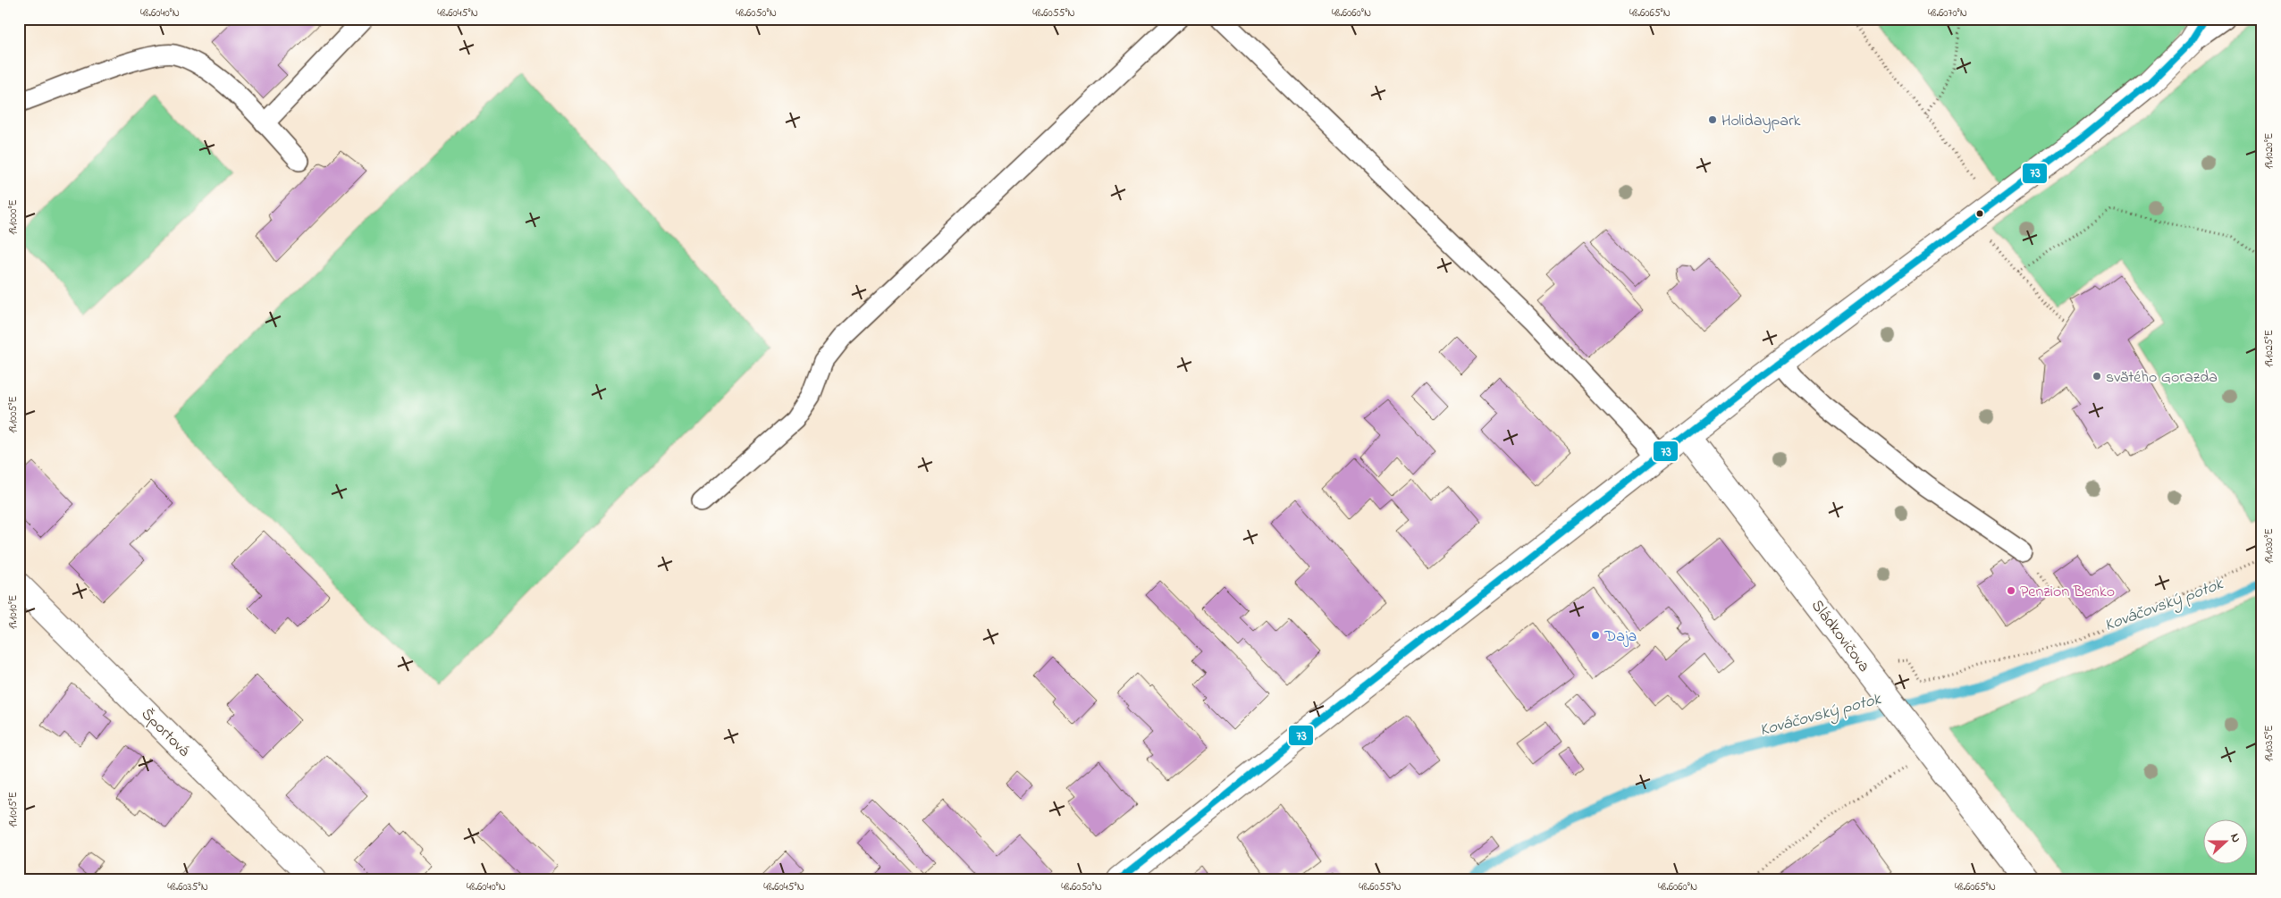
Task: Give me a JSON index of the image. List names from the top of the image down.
{
  "streets": {
    "street": ["Sládkovičova", "Športová"]
  },
  "water": ["Kováčovský potok"],
  "places": [
    "Holidaypark",
    "svätého Gorazda",
    "Penzion Benko",
    "Daja"
  ],
  "lines": ["transit line 73"],
  "north": "right",
  "coordinates": [
    "48.6040°N",
    "48.6045°N",
    "48.6050°N",
    "48.6055°N",
    "48.6060°N",
    "48.6065°N",
    "48.6070°N",
    "19.1020°E",
    "19.1000°E",
    "19.1025°E",
    "19.1005°E",
    "19.1030°E",
    "19.1010°E",
    "19.1035°E",
    "19.1015°E",
    "48.6035°N"
  ]
}
